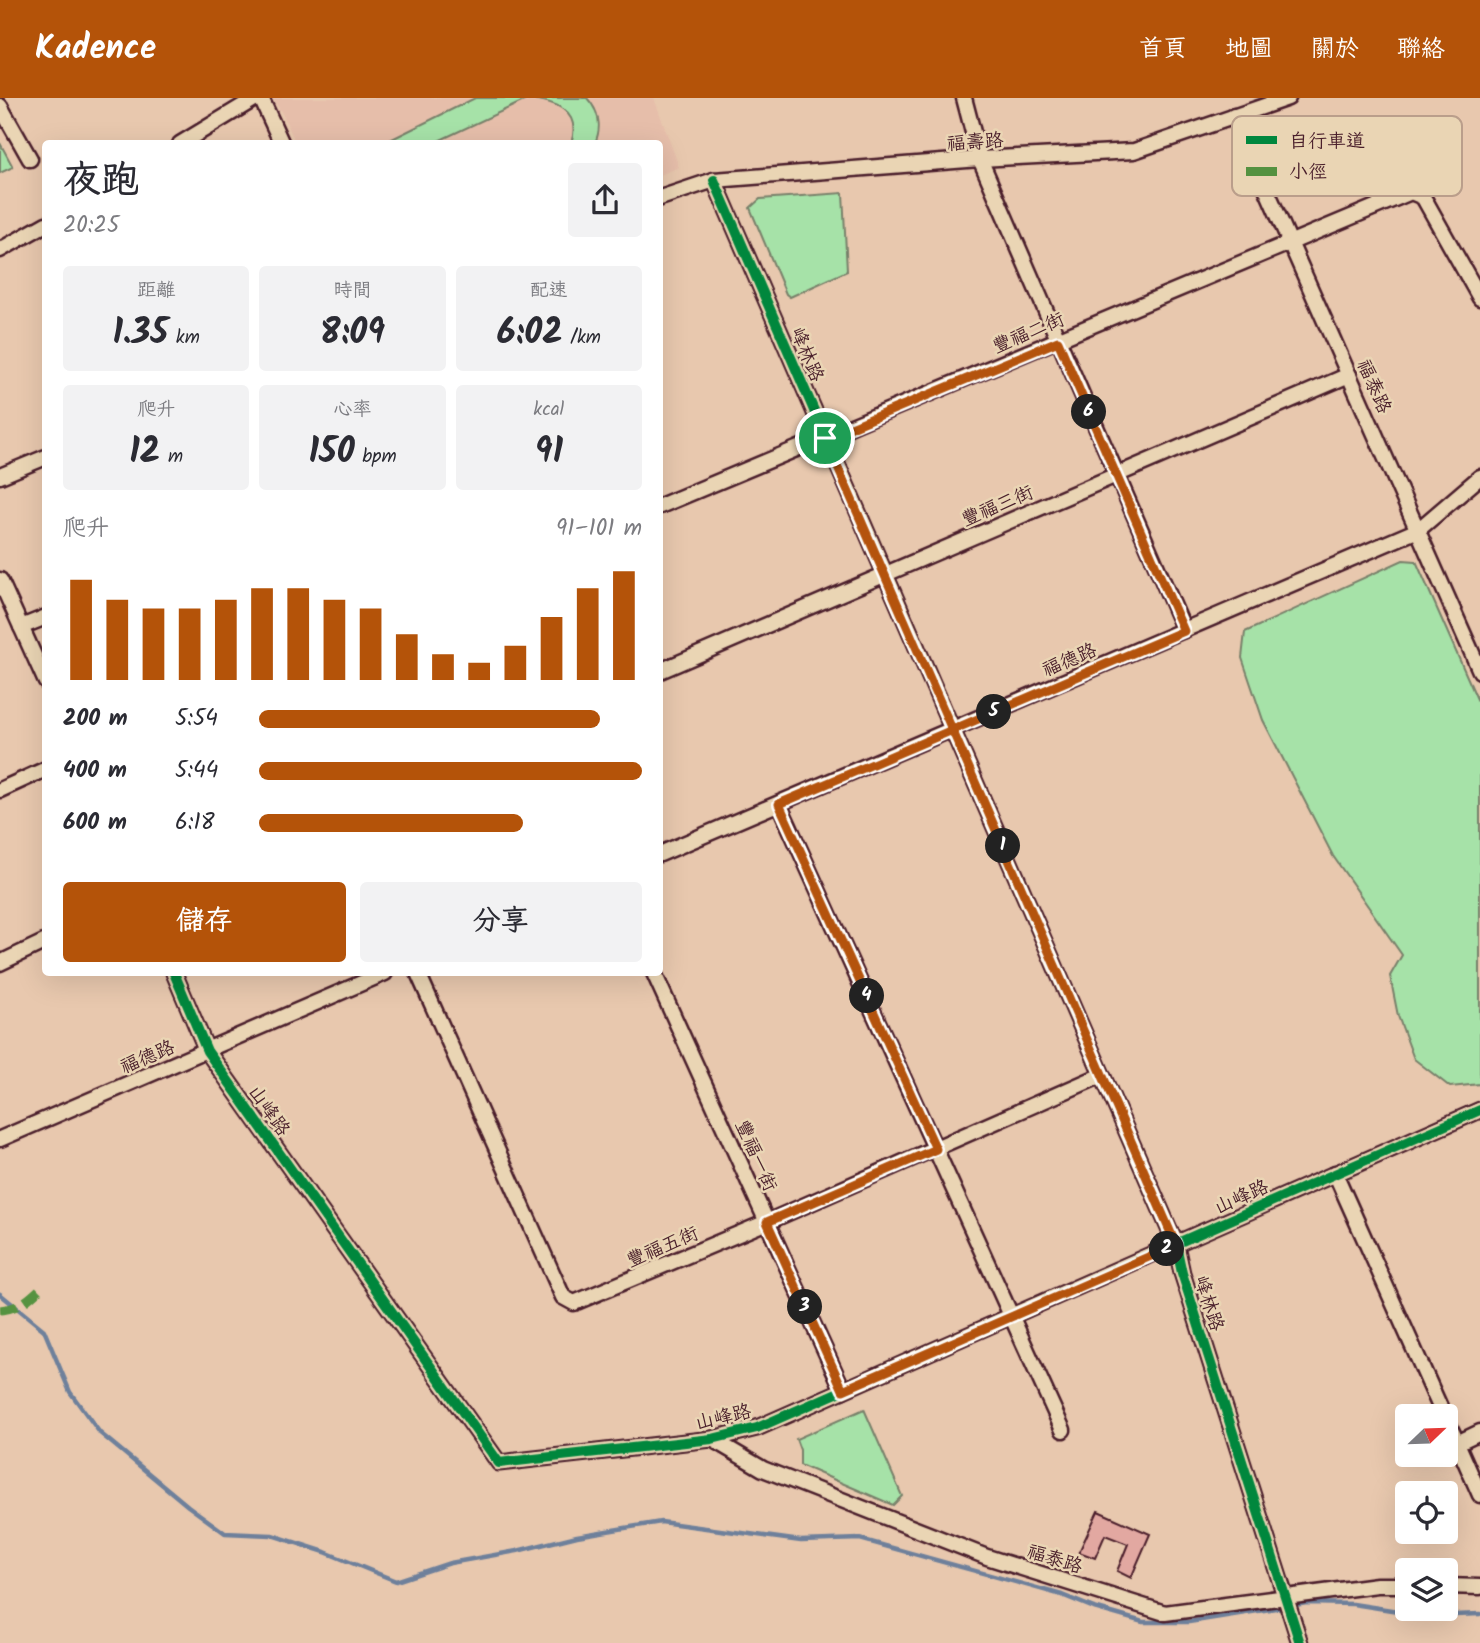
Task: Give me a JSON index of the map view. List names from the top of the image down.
{
  "streets": {
    "street": [
      "福壽路",
      "豐福二街",
      "峰林路",
      "福泰路",
      "豐福三街",
      "福德路",
      "山峰路",
      "豐福一街",
      "豐福五街"
    ]
  },
  "crossings": [
    ["福壽路", "峰林路"],
    ["豐福二街", "峰林路"],
    ["豐福二街", "福泰路"],
    ["峰林路", "福泰路"],
    ["峰林路", "豐福三街"],
    ["峰林路", "福德路"],
    ["峰林路", "山峰路"],
    ["峰林路", "豐福五街"],
    ["福泰路", "豐福三街"],
    ["福泰路", "福德路"],
    ["福泰路", "山峰路"],
    ["福德路", "山峰路"],
    ["山峰路", "豐福一街"],
    ["豐福一街", "豐福五街"]
  ],
  "legend": ["自行車道", "小徑"],
  "north": "top right",
  "page": {
    "header": "Kadence",
    "nav": [
      "首頁",
      "地圖",
      "關於",
      "聯絡"
    ],
    "heading": ["夜跑", "20:25"],
    "stats": [
      ["距離", "1.35 km"],
      ["時間", "8:09"],
      ["配速", "6:02 /km"],
      ["爬升", "12 m"],
      ["心率", "150 bpm"],
      ["kcal", "91"]
    ],
    "pins": [
      "6",
      "5",
      "1",
      "4",
      "2",
      "3"
    ],
    "chart": ["爬升", "91–101 m"],
    "list": [
      {
        "name": "200 m",
        "note": "5:54"
      },
      {
        "name": "400 m",
        "note": "5:44"
      },
      {
        "name": "600 m",
        "note": "6:18"
      }
    ],
    "buttons": ["儲存", "分享"]
  }
}
